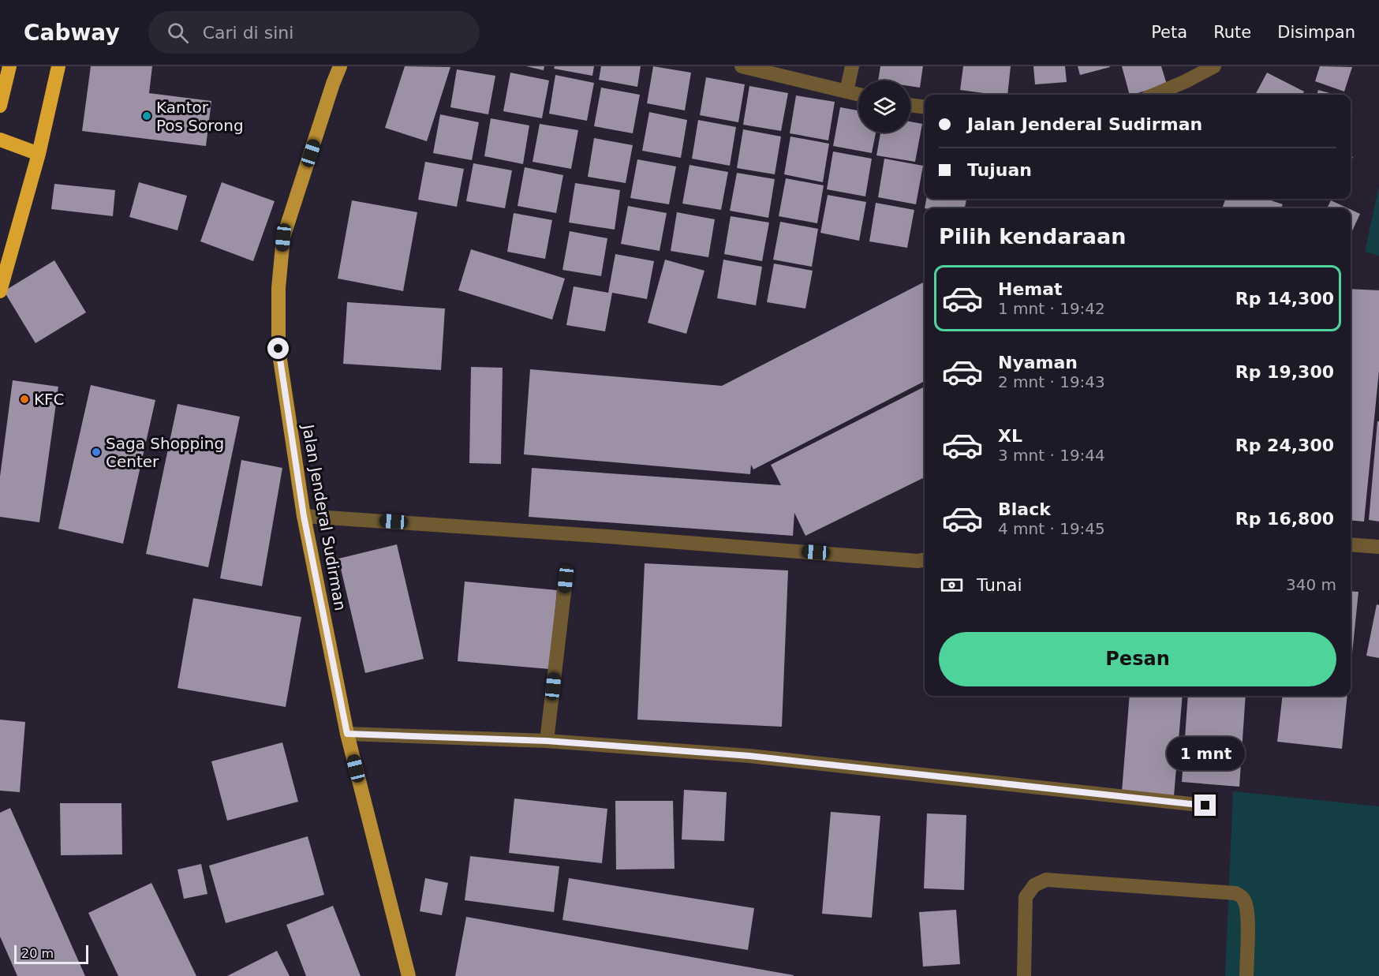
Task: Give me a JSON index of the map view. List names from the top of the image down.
{
  "streets": {
    "main road": ["Jalan Jenderal Sudirman"]
  },
  "places": ["Kantor Pos Sorong", "KFC", "Saga Shopping Center"],
  "scale_bar": "20 m",
  "page": {
    "header": "Cabway",
    "search": "Cari di sini",
    "nav": ["Peta", "Rute", "Disimpan"],
    "banner": ["Jalan Jenderal Sudirman", "Tujuan"],
    "heading": "Pilih kendaraan",
    "list": [
      {
        "name": "Hemat",
        "note": "1 mnt · 19:42",
        "value": "Rp 14,300"
      },
      {
        "name": "Nyaman",
        "note": "2 mnt · 19:43",
        "value": "Rp 19,300"
      },
      {
        "name": "XL",
        "note": "3 mnt · 19:44",
        "value": "Rp 24,300"
      },
      {
        "name": "Black",
        "note": "4 mnt · 19:45",
        "value": "Rp 16,800"
      }
    ],
    "pay": ["Tunai", "340 m"],
    "buttons": "Pesan",
    "bubble": "1 mnt",
    "scale": "20 m"
  }
}
